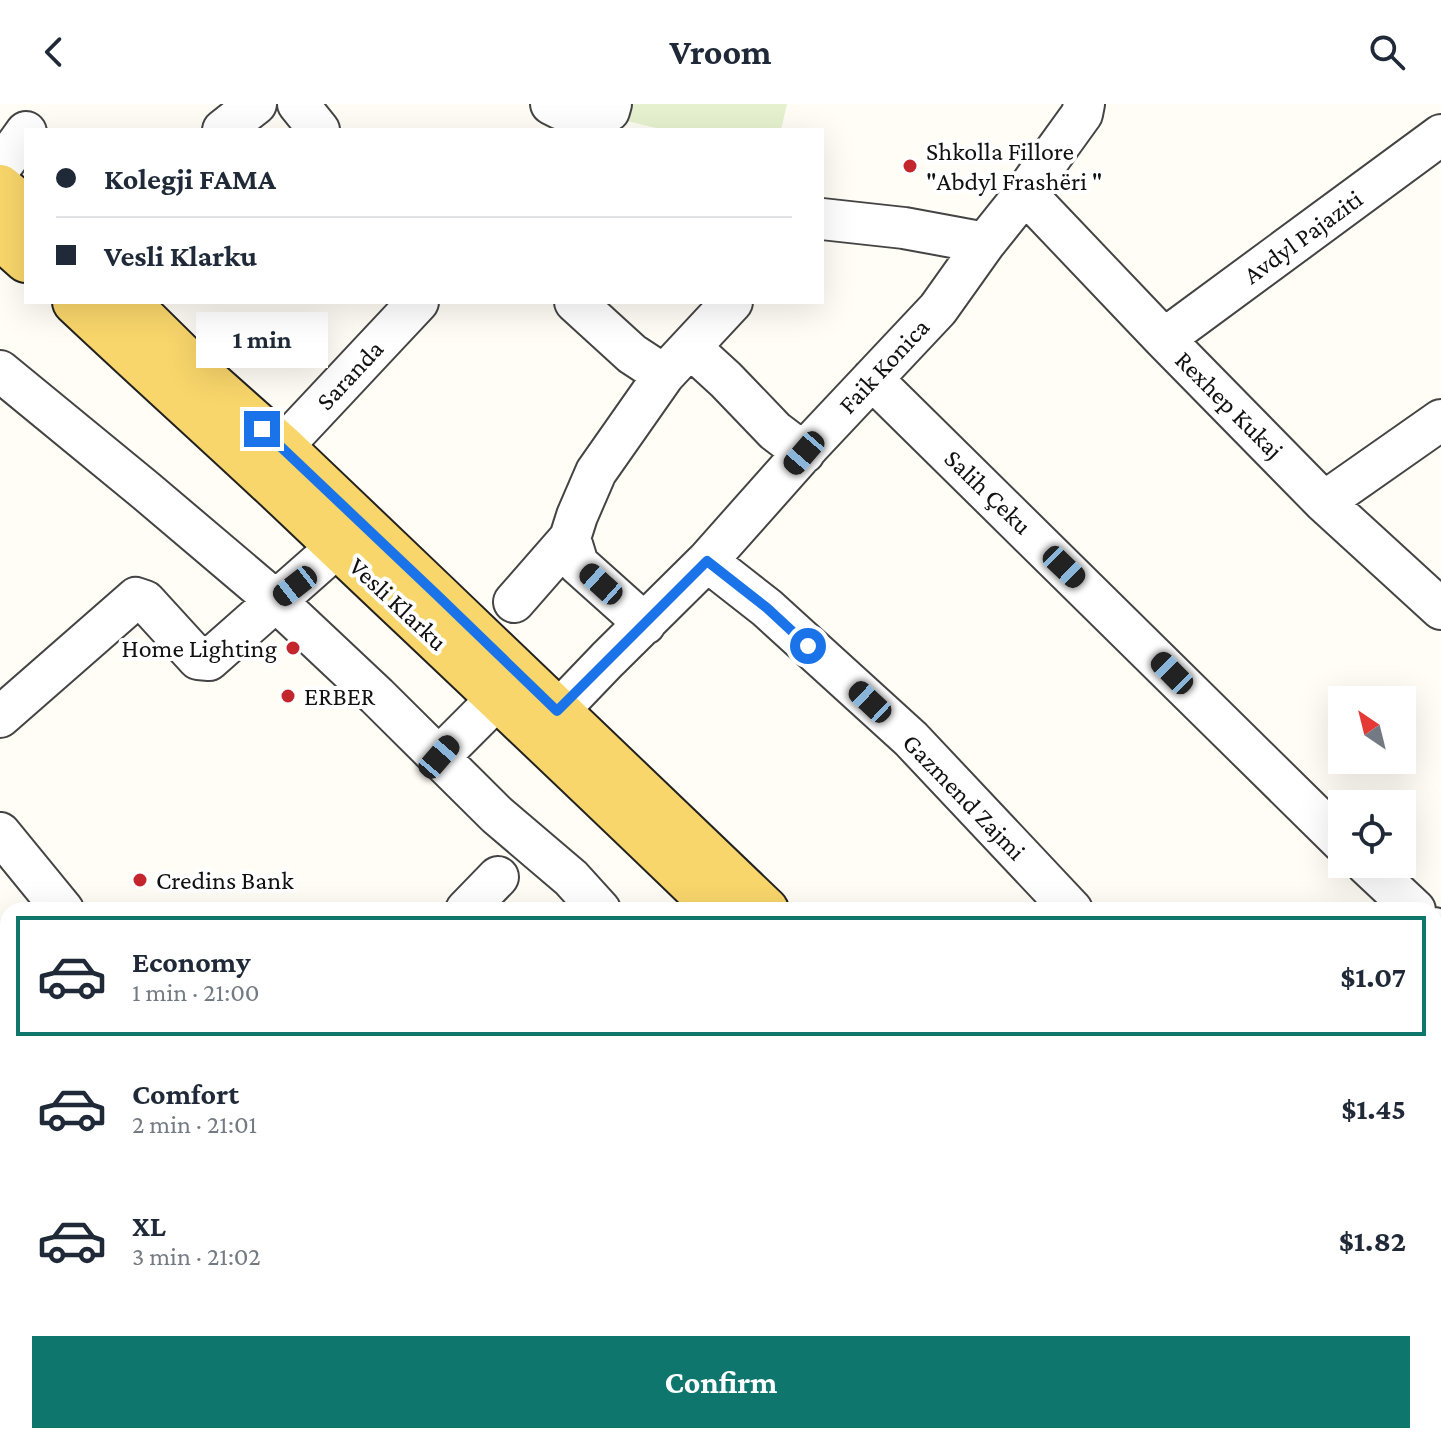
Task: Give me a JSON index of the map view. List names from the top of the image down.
{
  "streets": {
    "main road": ["Vesli Klarku"],
    "street": [
      "Avdyl Pajaziti",
      "Faik Konica",
      "Saranda",
      "Rexhep Kukaj",
      "Salih Çeku",
      "Gazmend Zajmi"
    ]
  },
  "crossings": [
    ["Avdyl Pajaziti", "Rexhep Kukaj"],
    ["Faik Konica", "Rexhep Kukaj"],
    ["Faik Konica", "Salih Çeku"],
    ["Faik Konica", "Vesli Klarku"],
    ["Faik Konica", "Gazmend Zajmi"],
    ["Saranda", "Vesli Klarku"]
  ],
  "places": [
    "Shkolla Fillore \"Abdyl Frashëri \"",
    "Home Lighting",
    "ERBER",
    "Credins Bank"
  ],
  "north": "top left",
  "page": {
    "header": "Vroom",
    "banner": ["Kolegji FAMA", "Vesli Klarku"],
    "bubble": "1 min",
    "list": [
      {
        "name": "Economy",
        "note": "1 min · 21:00",
        "value": "$1.07"
      },
      {
        "name": "Comfort",
        "note": "2 min · 21:01",
        "value": "$1.45"
      },
      {
        "name": "XL",
        "note": "3 min · 21:02",
        "value": "$1.82"
      }
    ],
    "buttons": "Confirm"
  }
}
